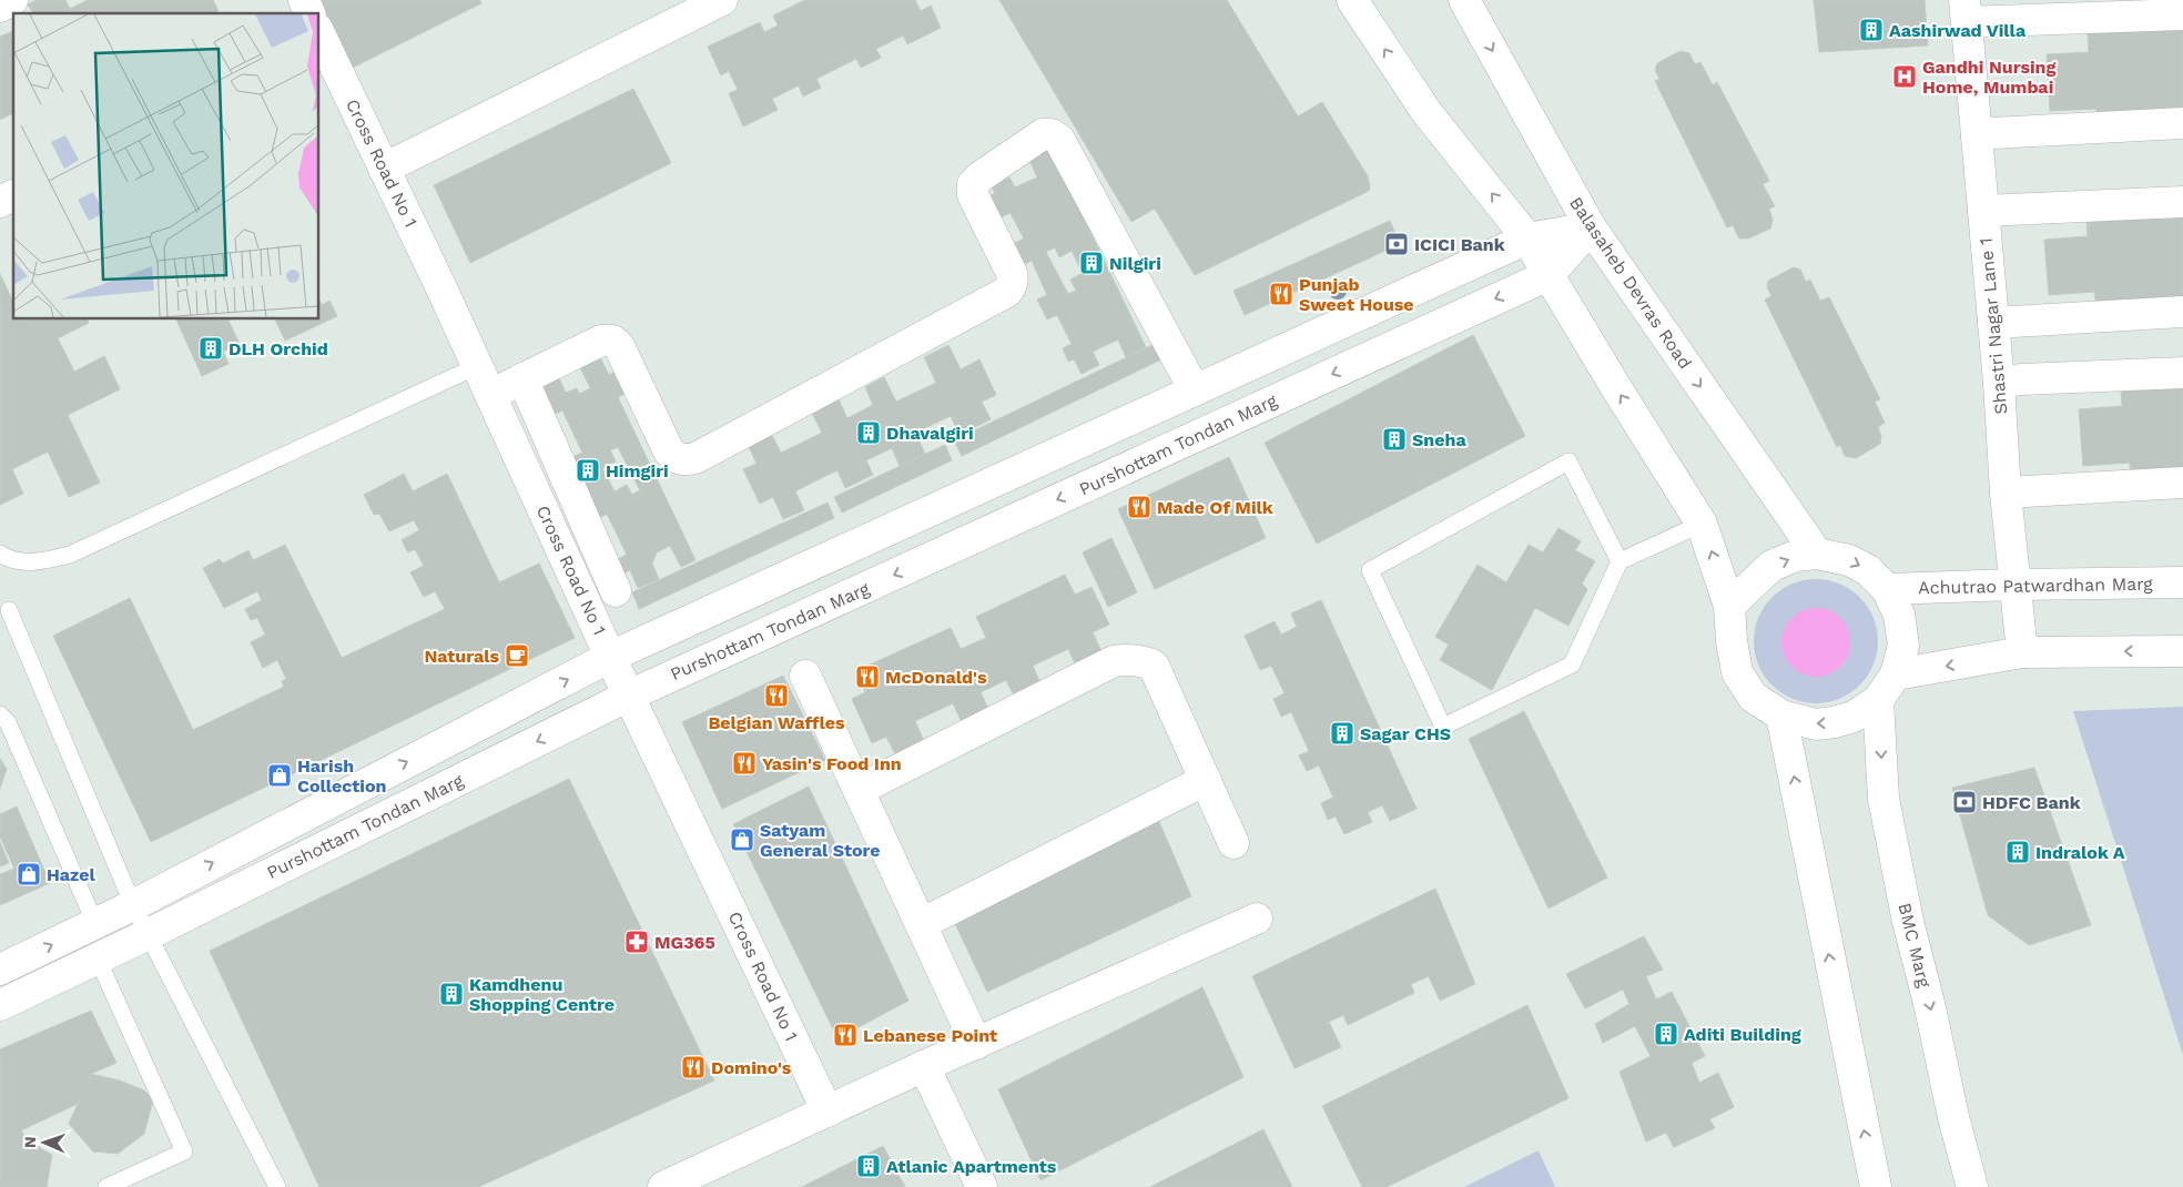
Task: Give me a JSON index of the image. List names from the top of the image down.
{
  "streets": {
    "street": [
      "Cross Road No 1",
      "Balasaheb Devras Road",
      "Shastri Nagar Lane 1",
      "Purshottam Tondan Marg",
      "Achutrao Patwardhan Marg",
      "BMC Marg"
    ]
  },
  "crossings": [
    ["Cross Road No 1", "Purshottam Tondan Marg"],
    ["Balasaheb Devras Road", "Purshottam Tondan Marg"],
    ["Balasaheb Devras Road", "Achutrao Patwardhan Marg"],
    ["Balasaheb Devras Road", "BMC Marg"],
    ["Shastri Nagar Lane 1", "Achutrao Patwardhan Marg"],
    ["Achutrao Patwardhan Marg", "BMC Marg"]
  ],
  "places": {
    "building": [
      "Aashirwad Villa",
      "Nilgiri",
      "DLH Orchid",
      "Dhavalgiri",
      "Sneha",
      "Himgiri",
      "Sagar CHS",
      "Indralok A",
      "Kamdhenu Shopping Centre",
      "Aditi Building",
      "Atlanic Apartments"
    ],
    "hospital": ["Gandhi Nursing Home, Mumbai"],
    "bank": ["ICICI Bank", "HDFC Bank"],
    "restaurant": [
      "Punjab Sweet House",
      "Made Of Milk",
      "McDonald's",
      "Belgian Waffles",
      "Yasin's Food Inn",
      "Lebanese Point",
      "Domino's"
    ],
    "cafe": ["Naturals"],
    "shop": ["Harish Collection", "Satyam General Store", "Hazel"],
    "pharmacy": ["MG365"]
  },
  "north": "left"
}
